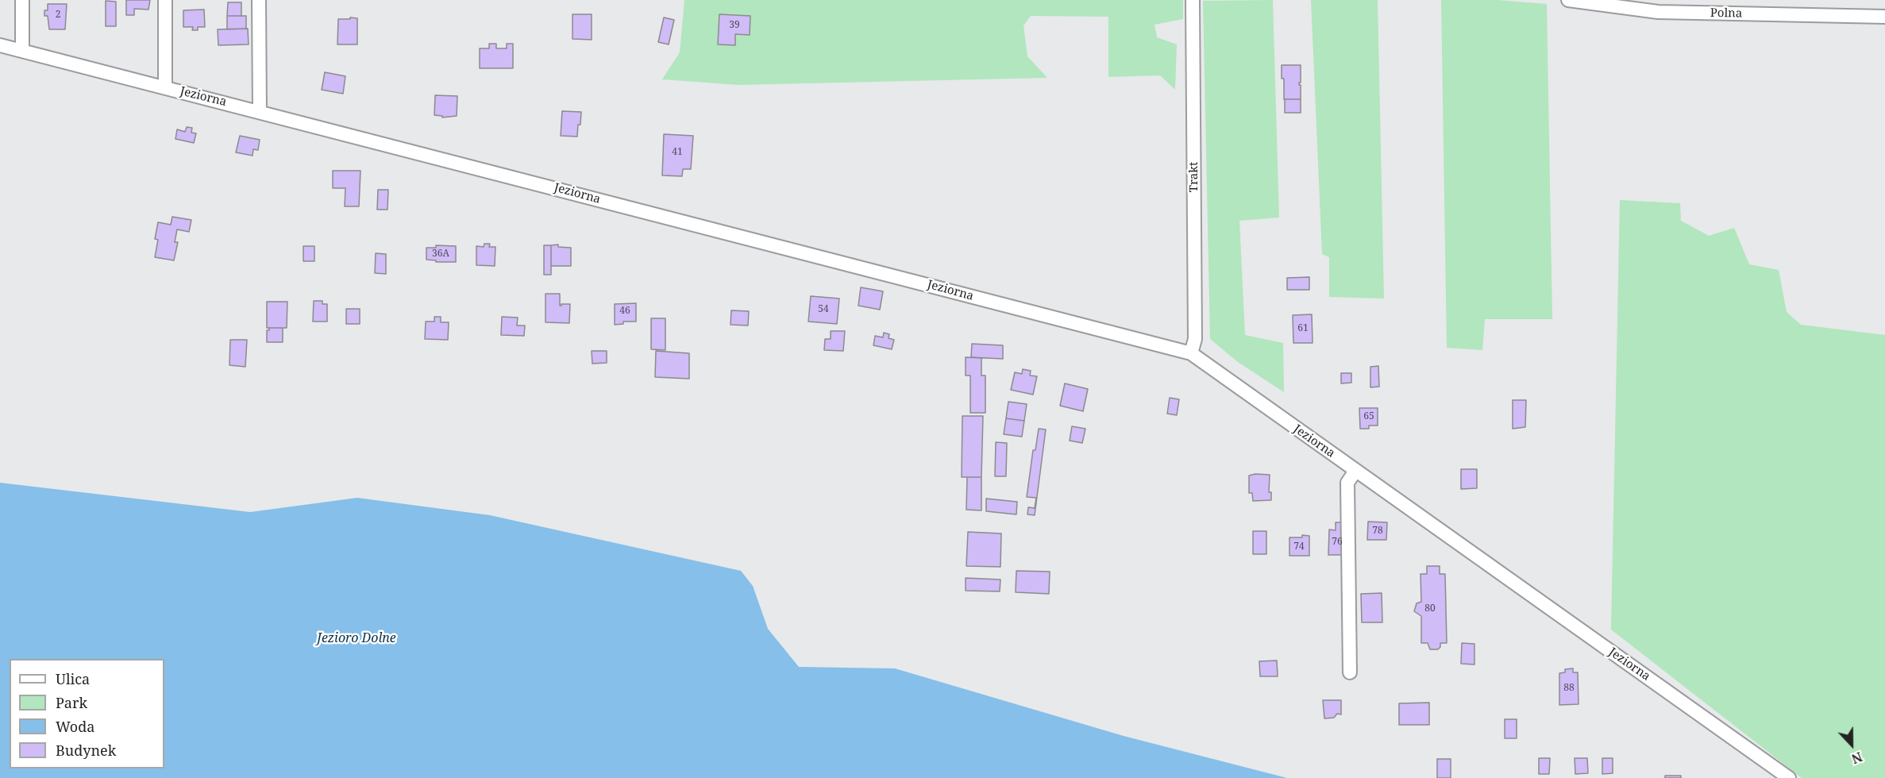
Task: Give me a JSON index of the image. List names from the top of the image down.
{
  "streets": {
    "street": ["Polna", "Jeziorna", "Trakt"]
  },
  "crossings": [
    ["Jeziorna", "Trakt"]
  ],
  "water": ["Jezioro Dolne"],
  "house_numbers": [
    "2",
    "39",
    "41",
    "36A",
    "54",
    "46",
    "61",
    "65",
    "78",
    "76",
    "74",
    "80",
    "88"
  ],
  "legend": [
    "Ulica",
    "Park",
    "Woda",
    "Budynek"
  ],
  "north": "bottom"
}
